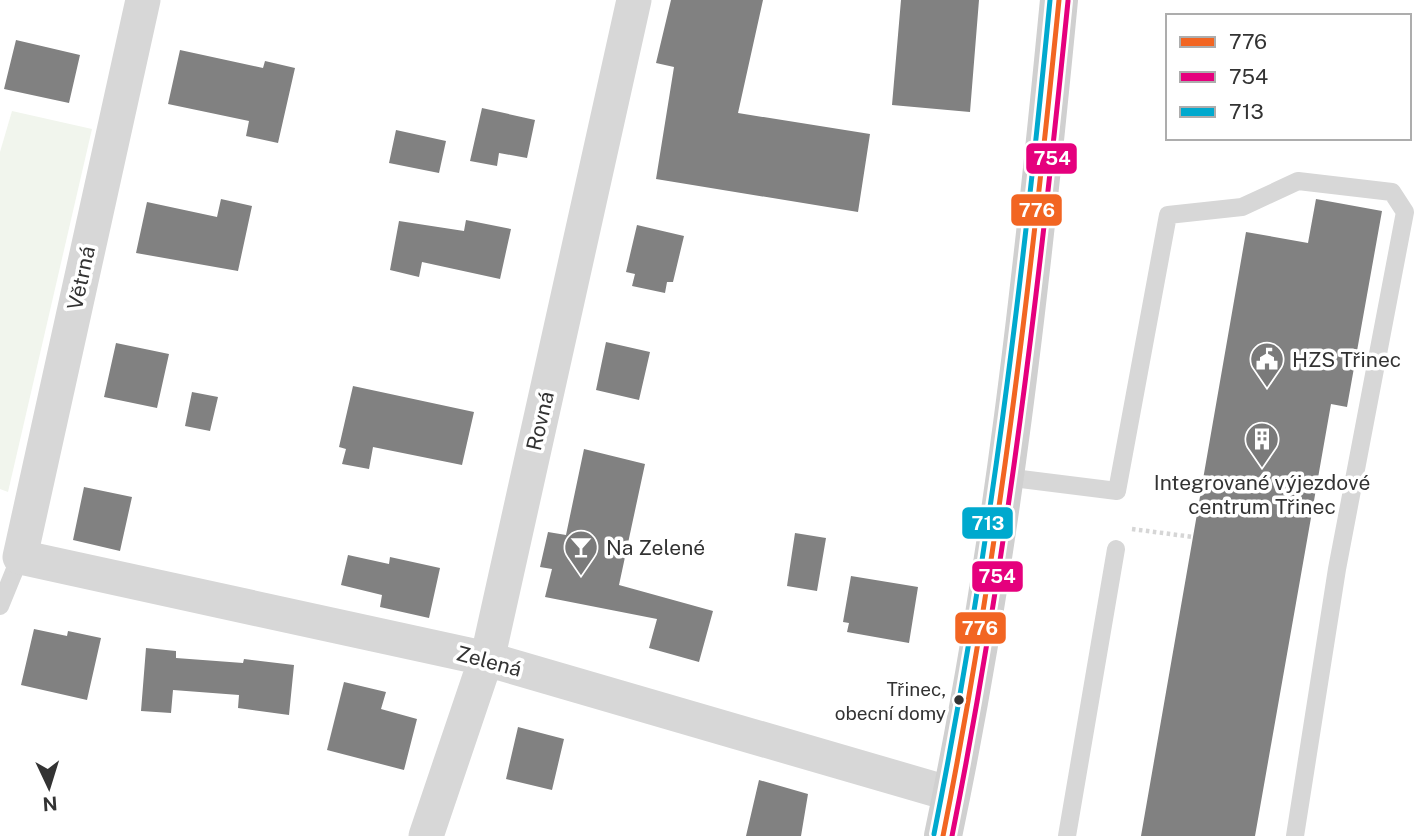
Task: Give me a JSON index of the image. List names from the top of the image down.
{
  "streets": {
    "street": ["Větrná", "Rovná", "Zelená"]
  },
  "crossings": [
    ["Větrná", "Zelená"],
    ["Rovná", "Zelená"]
  ],
  "places": {
    "public building": ["HZS Třinec"],
    "building": ["Integrované výjezdové centrum Třinec"],
    "bar": ["Na Zelené"],
    "other": ["Třinec, obecní domy"]
  },
  "lines": ["transit line 776", "transit line 713", "transit line 754"],
  "legend": ["776", "754", "713"],
  "north": "bottom"
}
